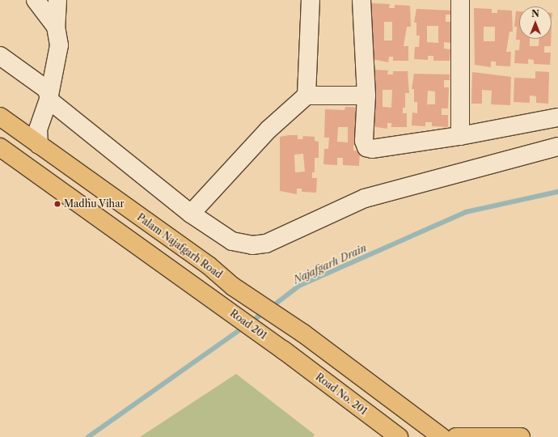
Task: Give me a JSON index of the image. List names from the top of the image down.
{
  "streets": {
    "main road": ["Palam Najafgarh Road", "Road 201", "Road No. 201"]
  },
  "crossings": [
    ["Road 201", "Road No. 201"]
  ],
  "water": ["Najafgarh Drain"],
  "places": ["Madhu Vihar"],
  "north": "top"
}
